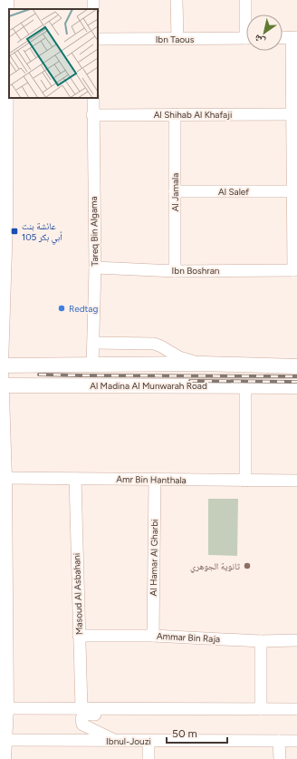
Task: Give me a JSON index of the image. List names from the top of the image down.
{
  "streets": {
    "main road": ["Al Madina Al Munwarah Road"],
    "street": [
      "Ibn Taous",
      "Al Shihab Al Khafaji",
      "Al Salef",
      "Al Jamala",
      "Tareq Bin Algama",
      "Ibn Boshran",
      "Amr Bin Hanthala",
      "Al Hamar Al Gharbi",
      "Masoud Al Asbahani",
      "Ammar Bin Raja",
      "Ibnul-Jouzi"
    ]
  },
  "crossings": [
    ["Al Shihab Al Khafaji", "Al Jamala"],
    ["Al Shihab Al Khafaji", "Tareq Bin Algama"],
    ["Al Salef", "Al Jamala"],
    ["Al Jamala", "Ibn Boshran"],
    ["Tareq Bin Algama", "Ibn Boshran"],
    ["Amr Bin Hanthala", "Al Hamar Al Gharbi"],
    ["Amr Bin Hanthala", "Masoud Al Asbahani"],
    ["Al Hamar Al Gharbi", "Ammar Bin Raja"],
    ["Masoud Al Asbahani", "Ammar Bin Raja"]
  ],
  "places": {
    "transit": ["عائشة بنت أبي بكر 105"],
    "other": ["Redtag", "ثانوية الجوهري"]
  },
  "scale_bar": "50 m",
  "north": "bottom left"
}
